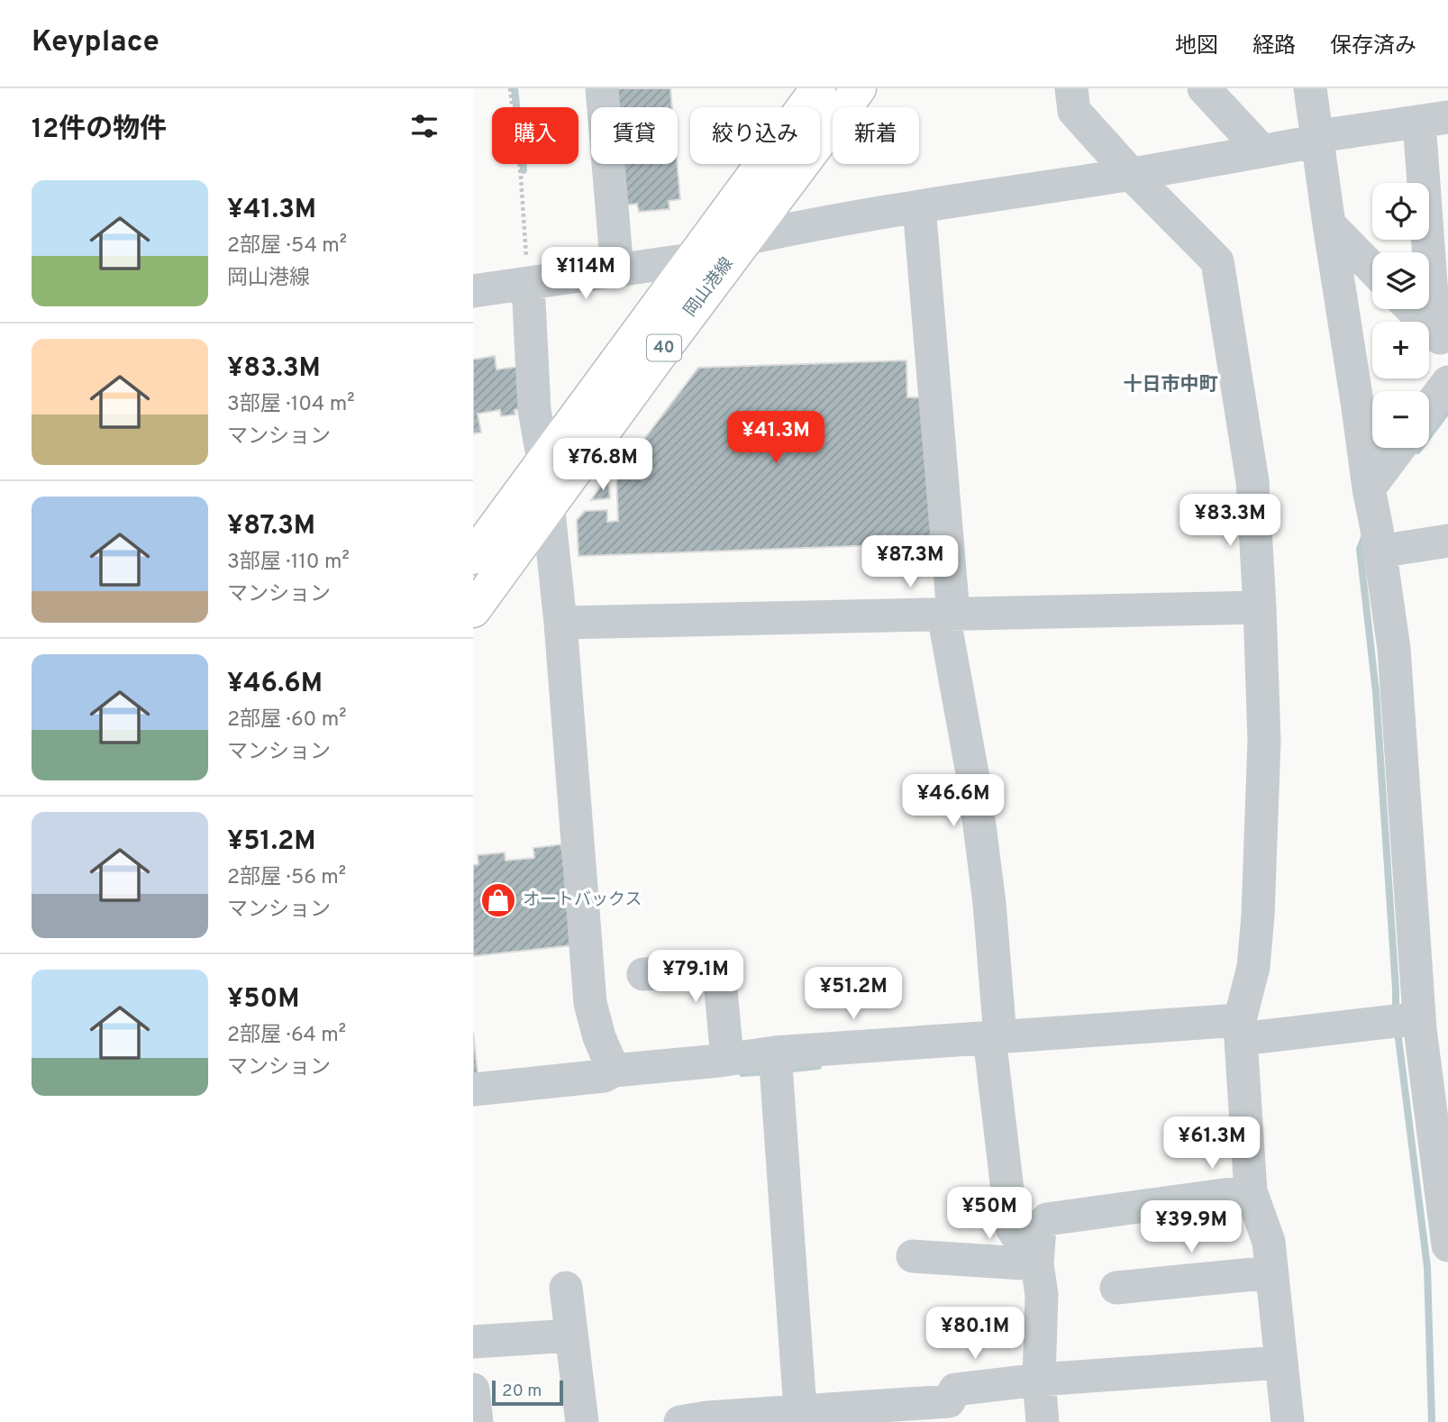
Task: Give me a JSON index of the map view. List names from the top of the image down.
{
  "streets": {
    "main road": ["岡山港線", "40"]
  },
  "districts": ["十日市中町"],
  "places": {
    "shop": ["オートバックス"]
  },
  "scale_bar": "20 m",
  "page": {
    "header": "Keyplace",
    "nav": ["地図", "経路", "保存済み"],
    "heading": "12件の物件",
    "chip": [
      "購入",
      "賃貸",
      "絞り込み",
      "新着"
    ],
    "list": [
      {
        "name": "¥41.3M",
        "note": "2部屋 · 54 m² · 岡山港線"
      },
      {
        "name": "¥83.3M",
        "note": "3部屋 · 104 m² · マンション"
      },
      {
        "name": "¥87.3M",
        "note": "3部屋 · 110 m² · マンション"
      },
      {
        "name": "¥46.6M",
        "note": "2部屋 · 60 m² · マンション"
      },
      {
        "name": "¥51.2M",
        "note": "2部屋 · 56 m² · マンション"
      },
      {
        "name": "¥50M",
        "note": "2部屋 · 64 m² · マンション"
      }
    ],
    "map_buttons": ["+", "−"],
    "price": [
      "¥114M",
      "¥41.3M",
      "¥76.8M",
      "¥83.3M",
      "¥87.3M",
      "¥46.6M",
      "¥79.1M",
      "¥51.2M",
      "¥61.3M",
      "¥50M",
      "¥39.9M",
      "¥80.1M"
    ],
    "scale": "20 m"
  }
}
